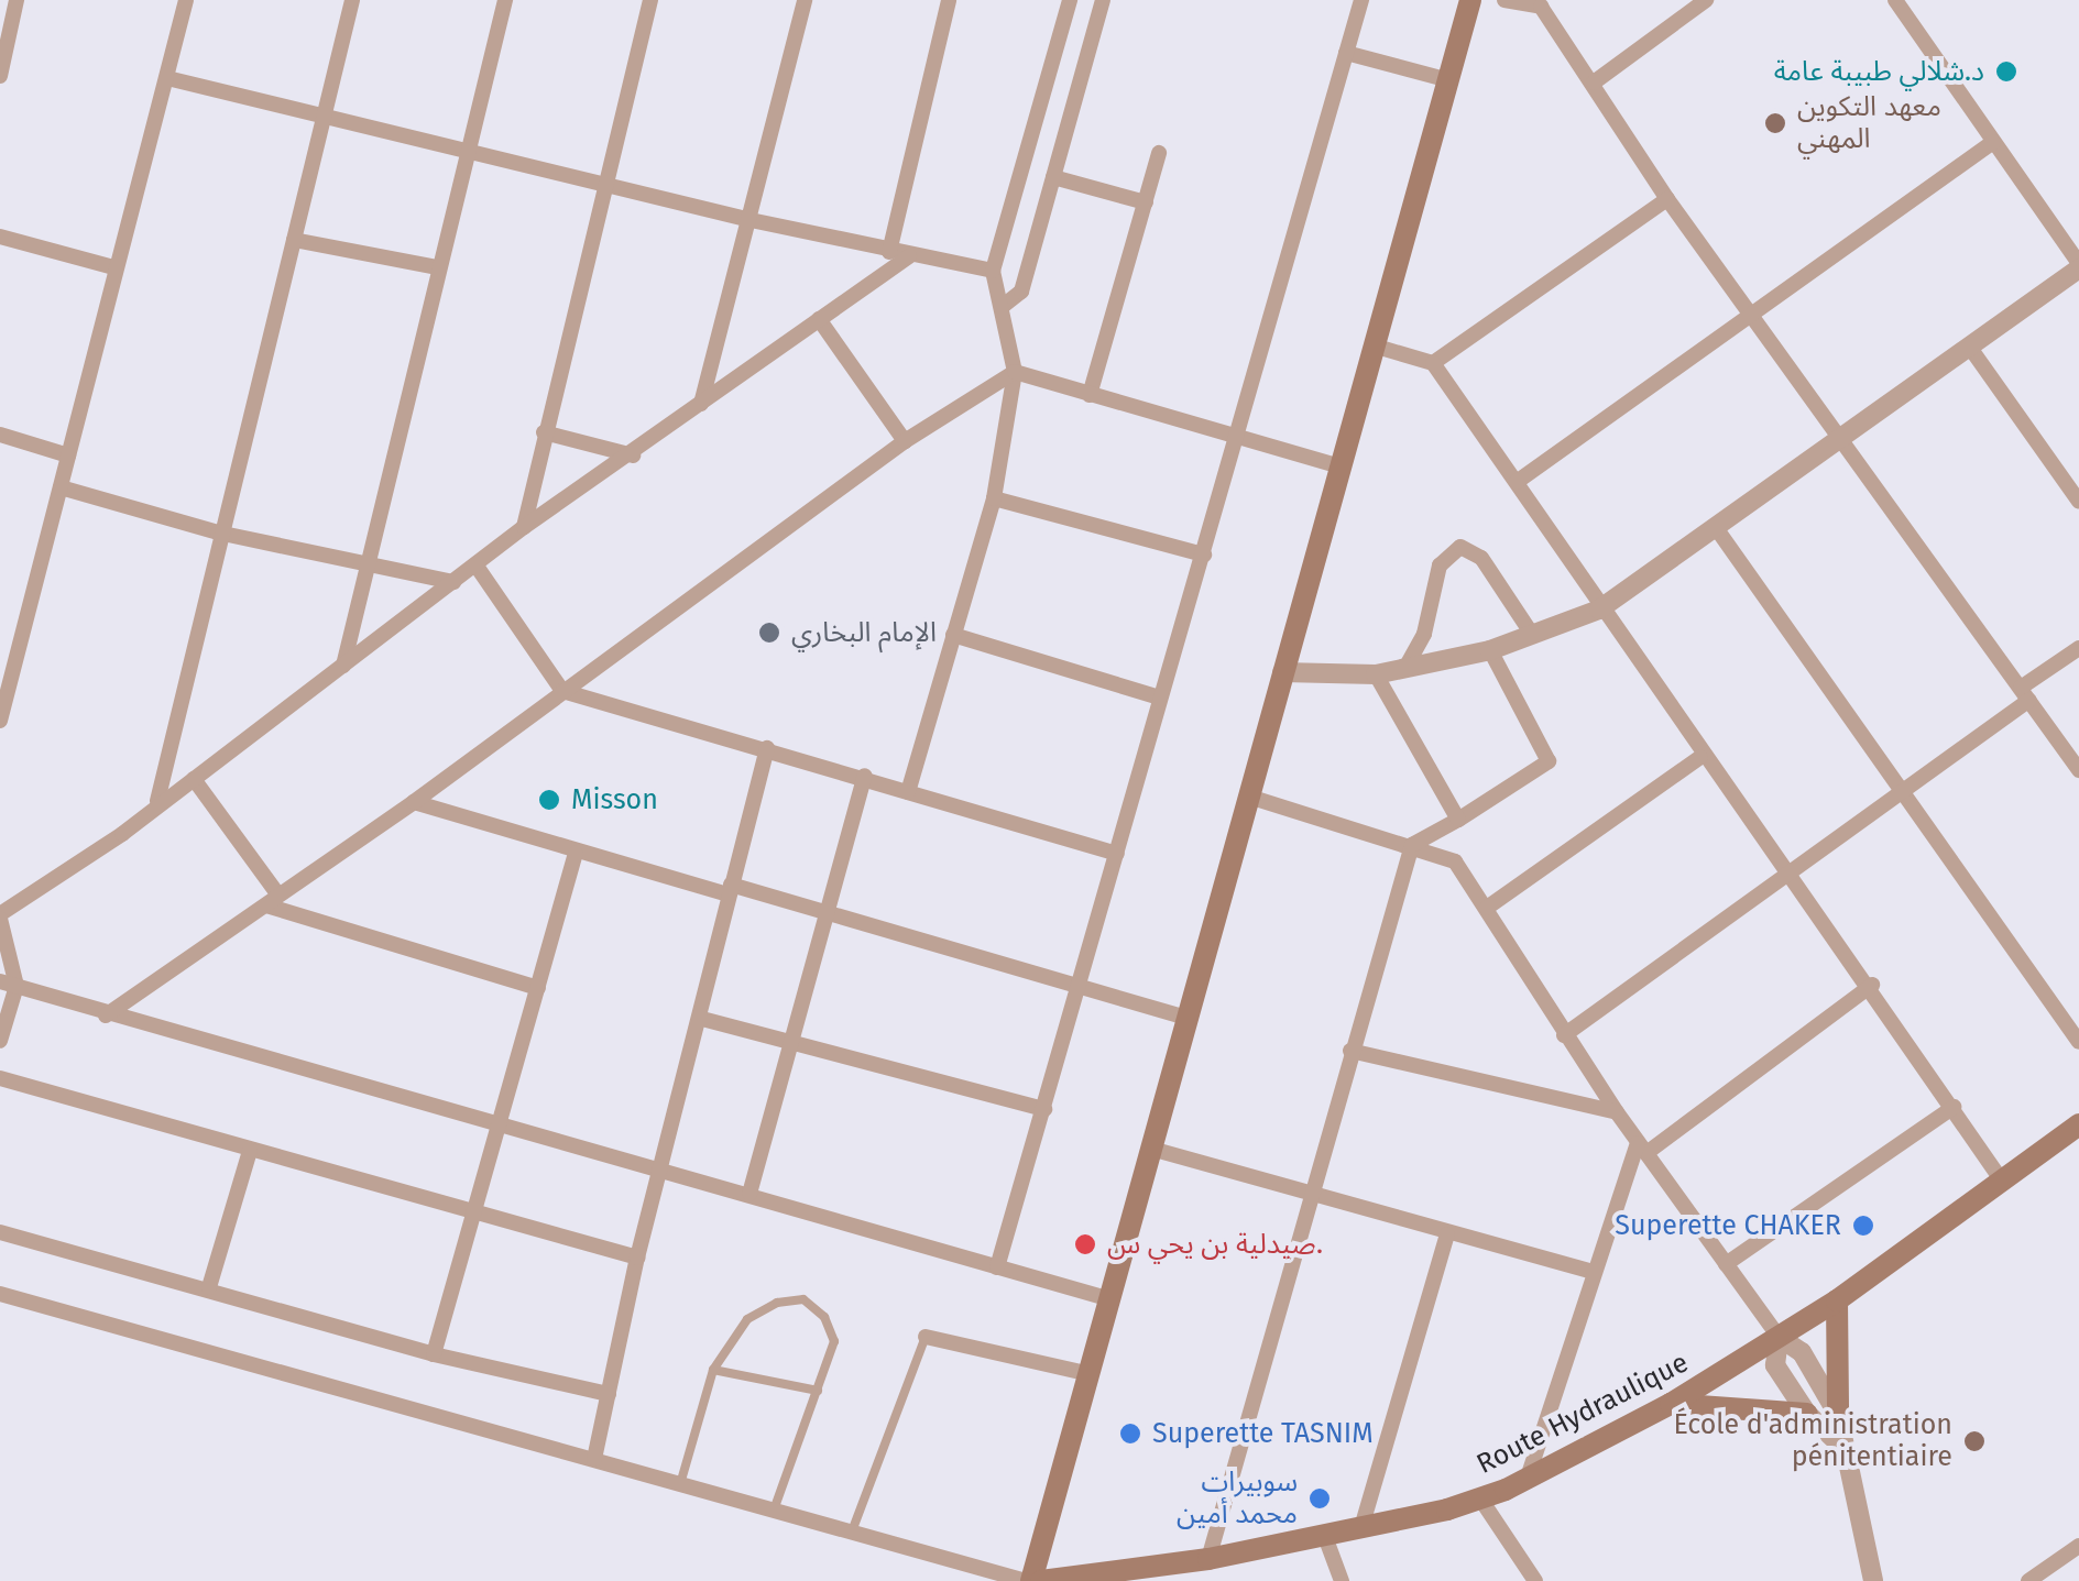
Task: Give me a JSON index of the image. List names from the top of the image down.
{
  "streets": {
    "main road": ["Route Hydraulique"]
  },
  "places": [
    "د.شلالي طبيبة عامة",
    "معهد التكوين المهني",
    "الإمام البخاري",
    "Misson",
    "Superette CHAKER",
    "صيدلية بن يحي س.",
    "Superette TASNIM",
    "École d'administration pénitentiaire",
    "سوبيرات محمد أمين"
  ]
}
